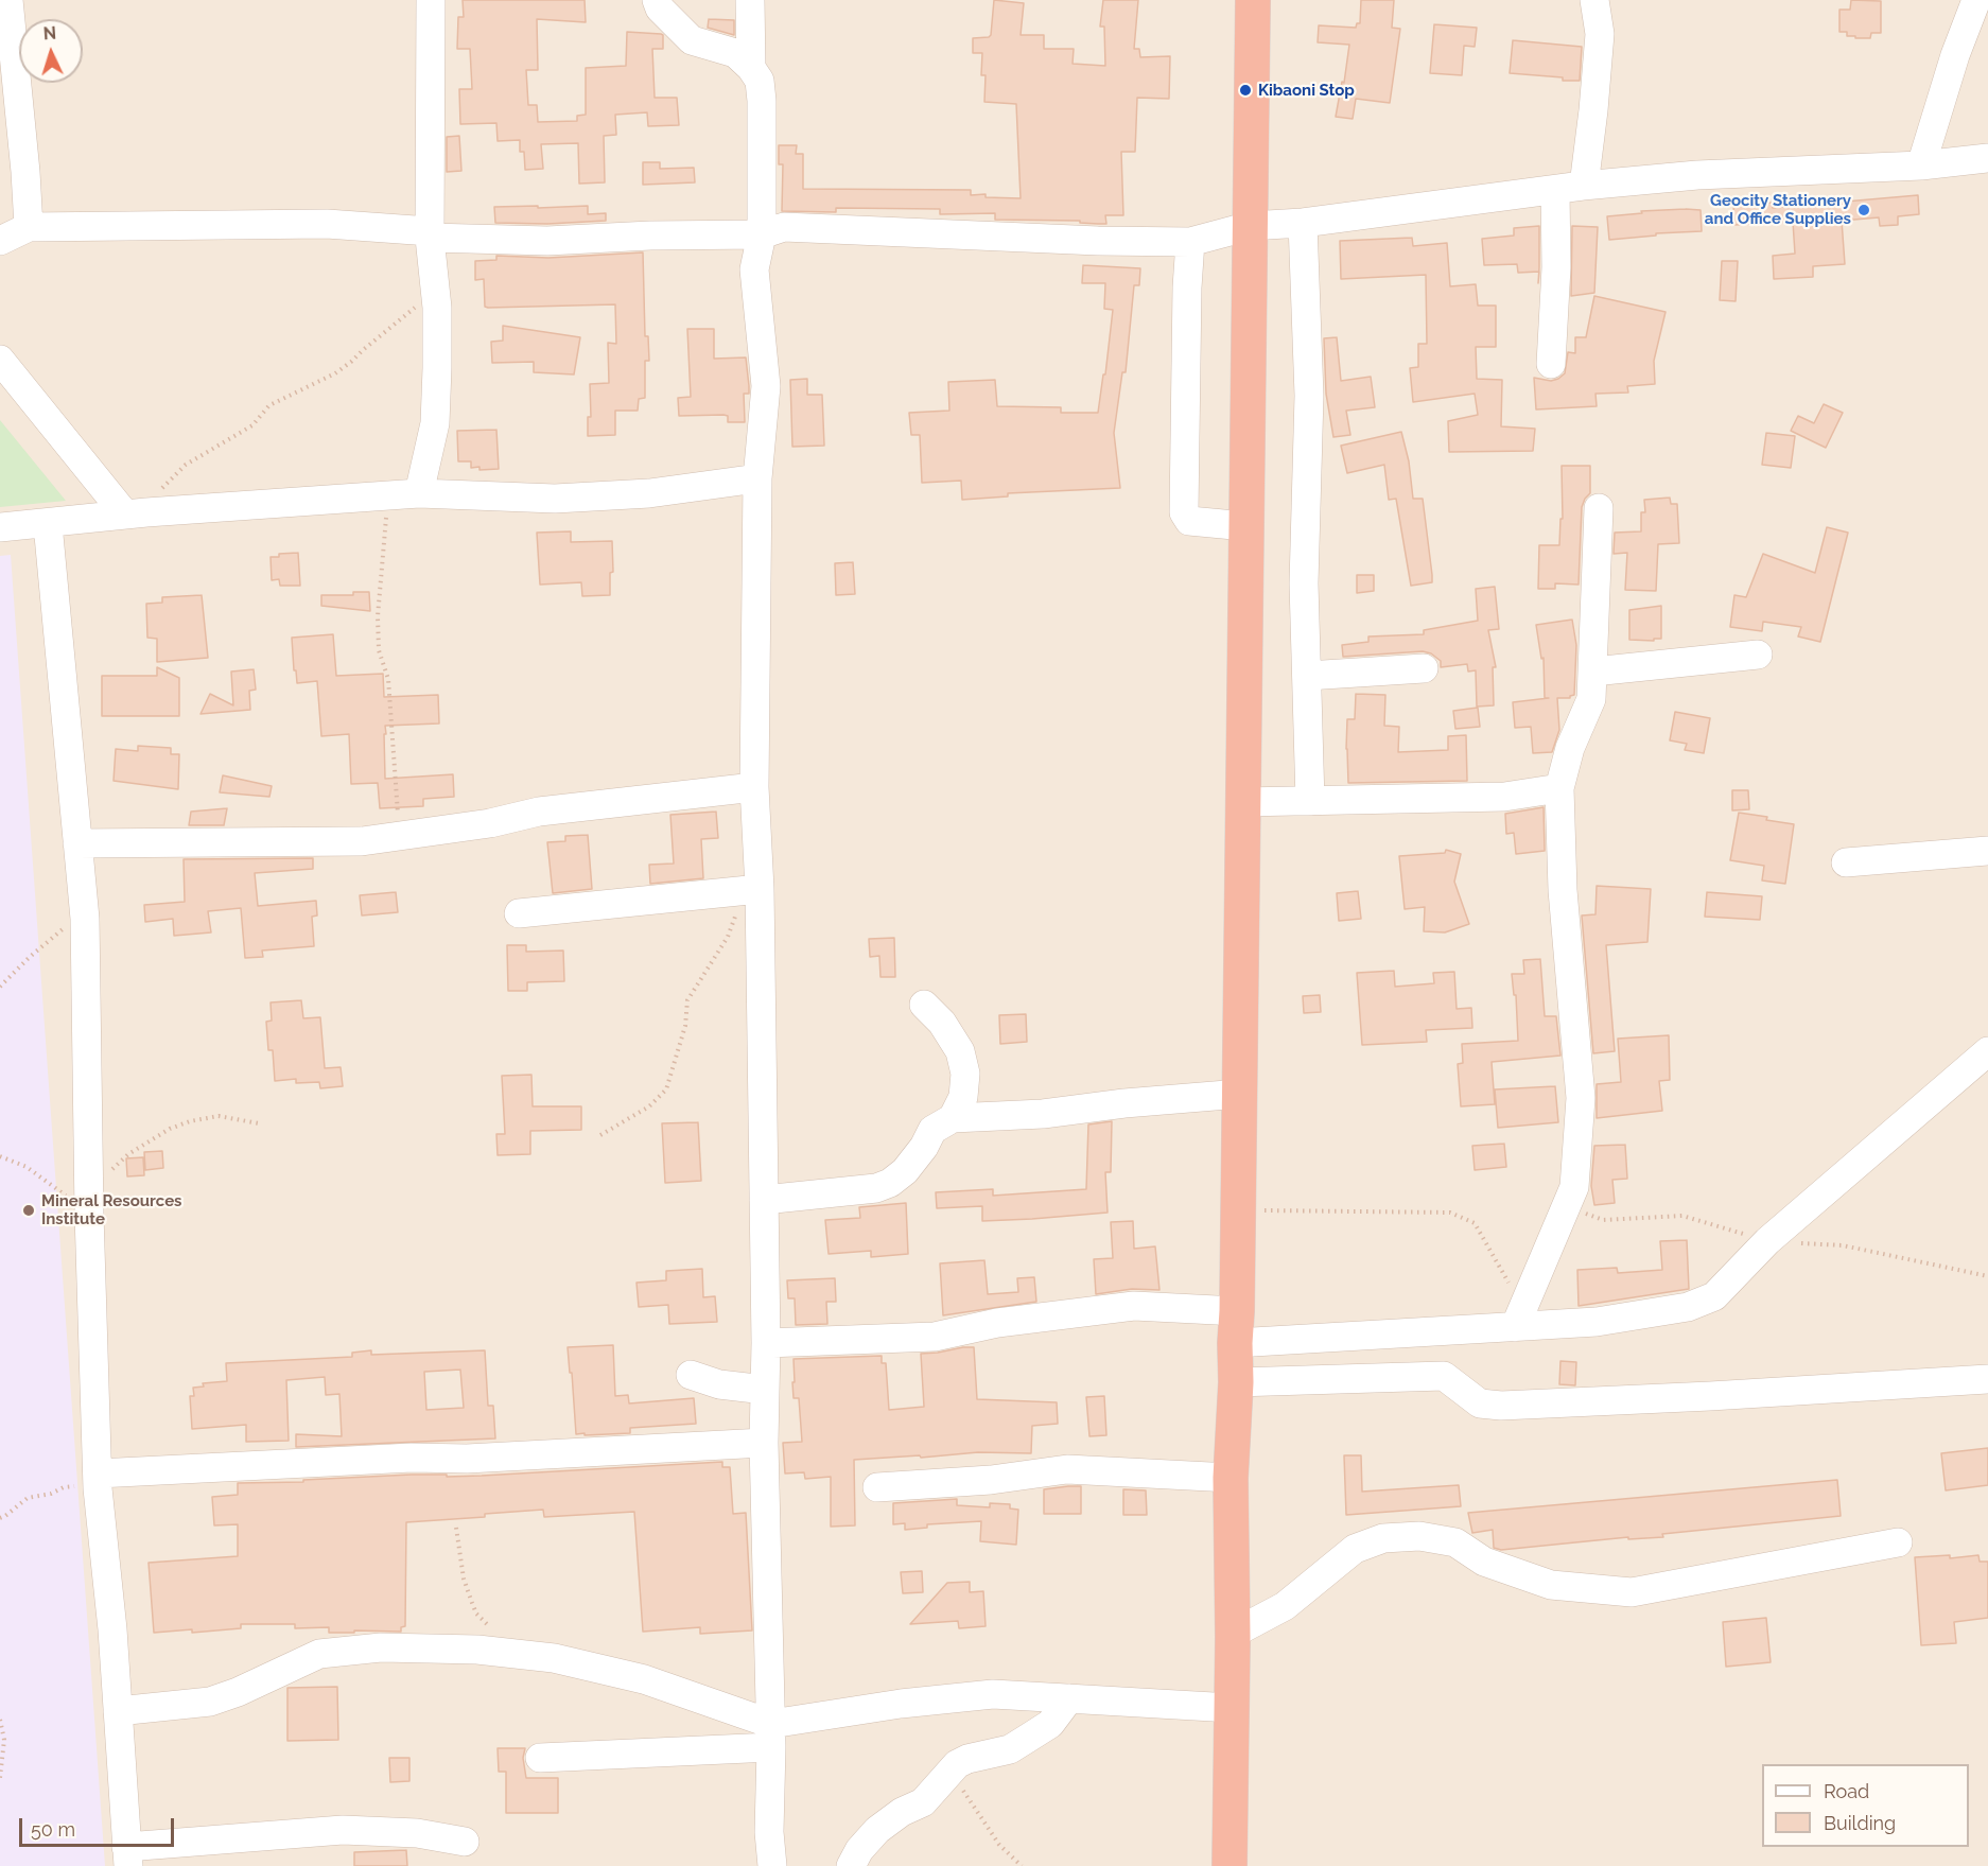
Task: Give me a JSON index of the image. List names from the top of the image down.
{
  "places": ["Kibaoni Stop", "Geocity Stationery and Office Supplies", "Mineral Resources Institute"],
  "legend": ["Road", "Building"],
  "scale_bar": "50 m",
  "north": "top"
}
